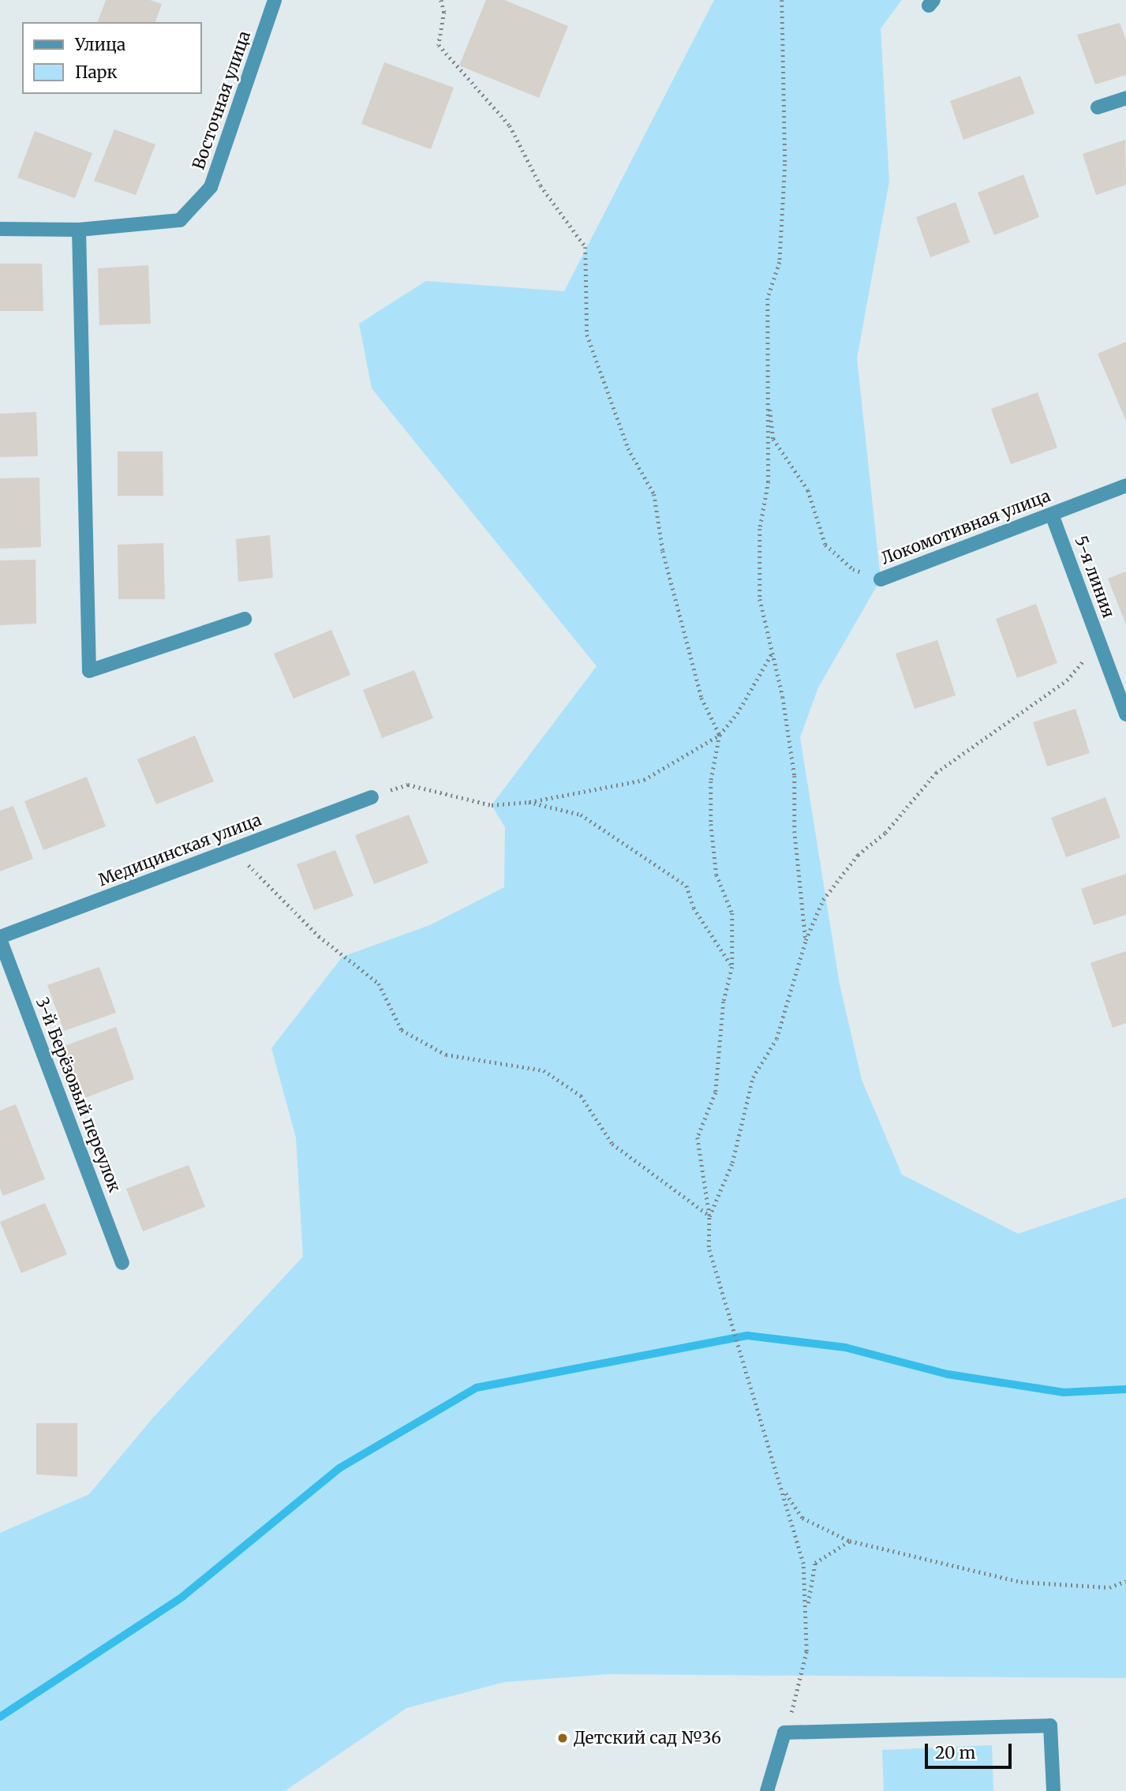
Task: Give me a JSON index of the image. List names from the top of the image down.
{
  "streets": {
    "street": [
      "Восточная улица",
      "Локомотивная улица",
      "5-я линия",
      "Медицинская улица",
      "3-й Берёзовый переулок"
    ]
  },
  "crossings": [
    ["Локомотивная улица", "5-я линия"],
    ["Медицинская улица", "3-й Берёзовый переулок"]
  ],
  "places": ["Детский сад №36"],
  "legend": ["Улица", "Парк"],
  "scale_bar": "20 m"
}
